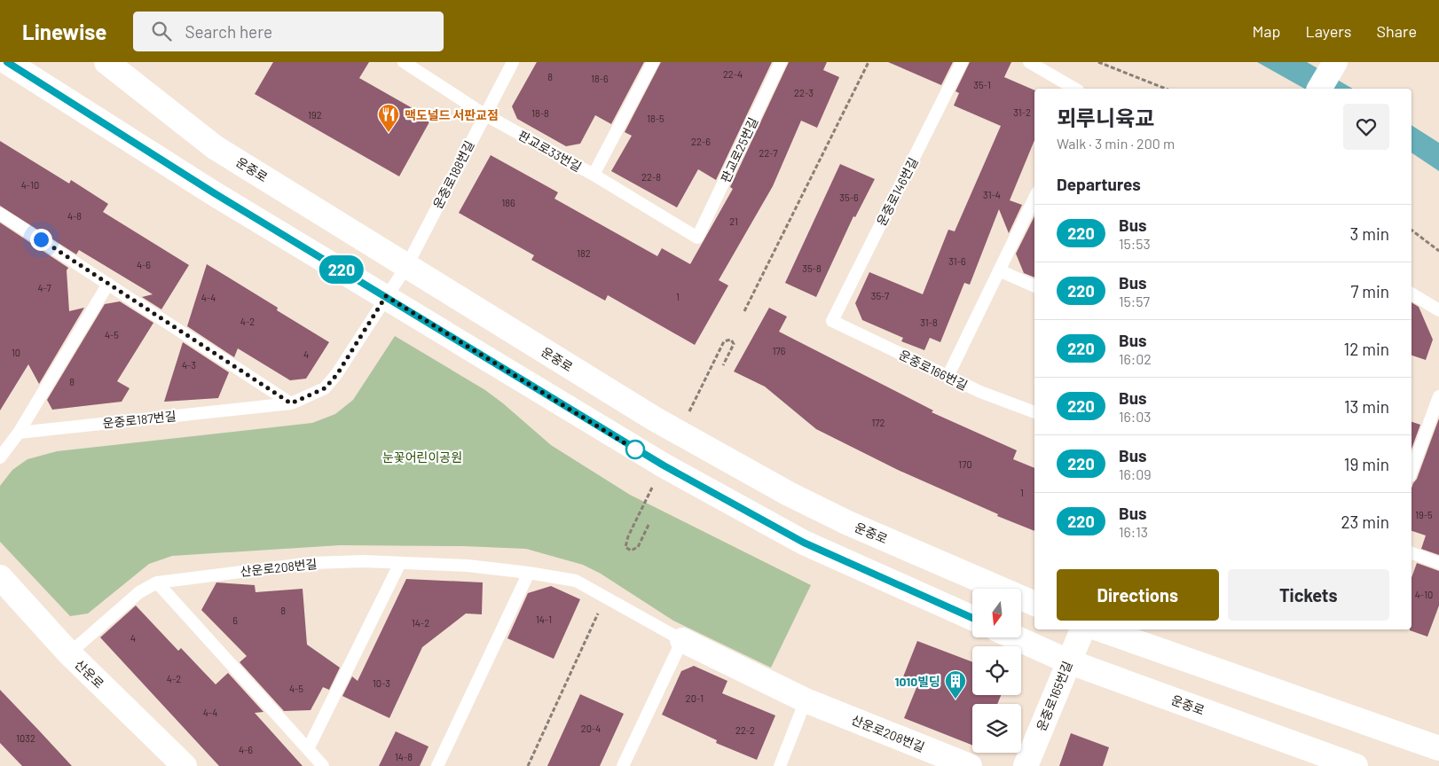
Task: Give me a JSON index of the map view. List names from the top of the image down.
{
  "streets": {
    "main road": [
      "운중로",
      "산운로208번길",
      "산운로",
      "운중로165번길"
    ],
    "lane": [
      "판교로25번길",
      "판교로33번길",
      "운중로188번길",
      "운중로146번길",
      "운중로166번길",
      "운중로187번길"
    ]
  },
  "crossings": [
    ["판교로25번길", "판교로33번길"],
    ["판교로33번길", "운중로188번길"],
    ["운중로", "운중로188번길"],
    ["운중로", "운중로187번길"],
    ["운중로", "운중로165번길"],
    ["운중로188번길", "운중로187번길"],
    ["운중로146번길", "운중로166번길"],
    ["산운로208번길", "산운로"]
  ],
  "parks": ["눈꽃어린이공원"],
  "places": {
    "restaurant": ["맥도널드 서판교점"],
    "building": ["1010빌딩"]
  },
  "lines": ["bus line 220"],
  "house_numbers": [
    "22-4",
    "8",
    "18-6",
    "35-1",
    "22-3",
    "31-2",
    "18-8",
    "192",
    "18-5",
    "22-6",
    "22-7",
    "22-8",
    "4-10",
    "31-4",
    "35-6",
    "186",
    "4-8",
    "21",
    "182",
    "31-6",
    "4-6",
    "35-8",
    "4-7",
    "35-7",
    "1",
    "4-4",
    "4-2",
    "31-8",
    "4-5",
    "176",
    "10",
    "4",
    "4-3",
    "8",
    "172",
    "170",
    "1",
    "19-5",
    "4-10",
    "8",
    "14-1",
    "6",
    "14-2",
    "4",
    "4-2",
    "10-3",
    "4-5",
    "20-1",
    "4-4",
    "20-4",
    "22-2",
    "1032",
    "4-6",
    "14-8"
  ],
  "north": "bottom",
  "page": {
    "header": "Linewise",
    "search": "Search here",
    "nav": ["Map", "Layers", "Share"],
    "on_map": "220",
    "heading": [
      ["뫼루니육교", "Walk · 3 min · 200 m"],
      "Departures"
    ],
    "list": [
      {
        "mark": "220",
        "name": "Bus",
        "note": "15:53",
        "value": "3 min"
      },
      {
        "mark": "220",
        "name": "Bus",
        "note": "15:57",
        "value": "7 min"
      },
      {
        "mark": "220",
        "name": "Bus",
        "note": "16:02",
        "value": "12 min"
      },
      {
        "mark": "220",
        "name": "Bus",
        "note": "16:03",
        "value": "13 min"
      },
      {
        "mark": "220",
        "name": "Bus",
        "note": "16:09",
        "value": "19 min"
      },
      {
        "mark": "220",
        "name": "Bus",
        "note": "16:13",
        "value": "23 min"
      }
    ],
    "buttons": ["Directions", "Tickets"]
  }
}
